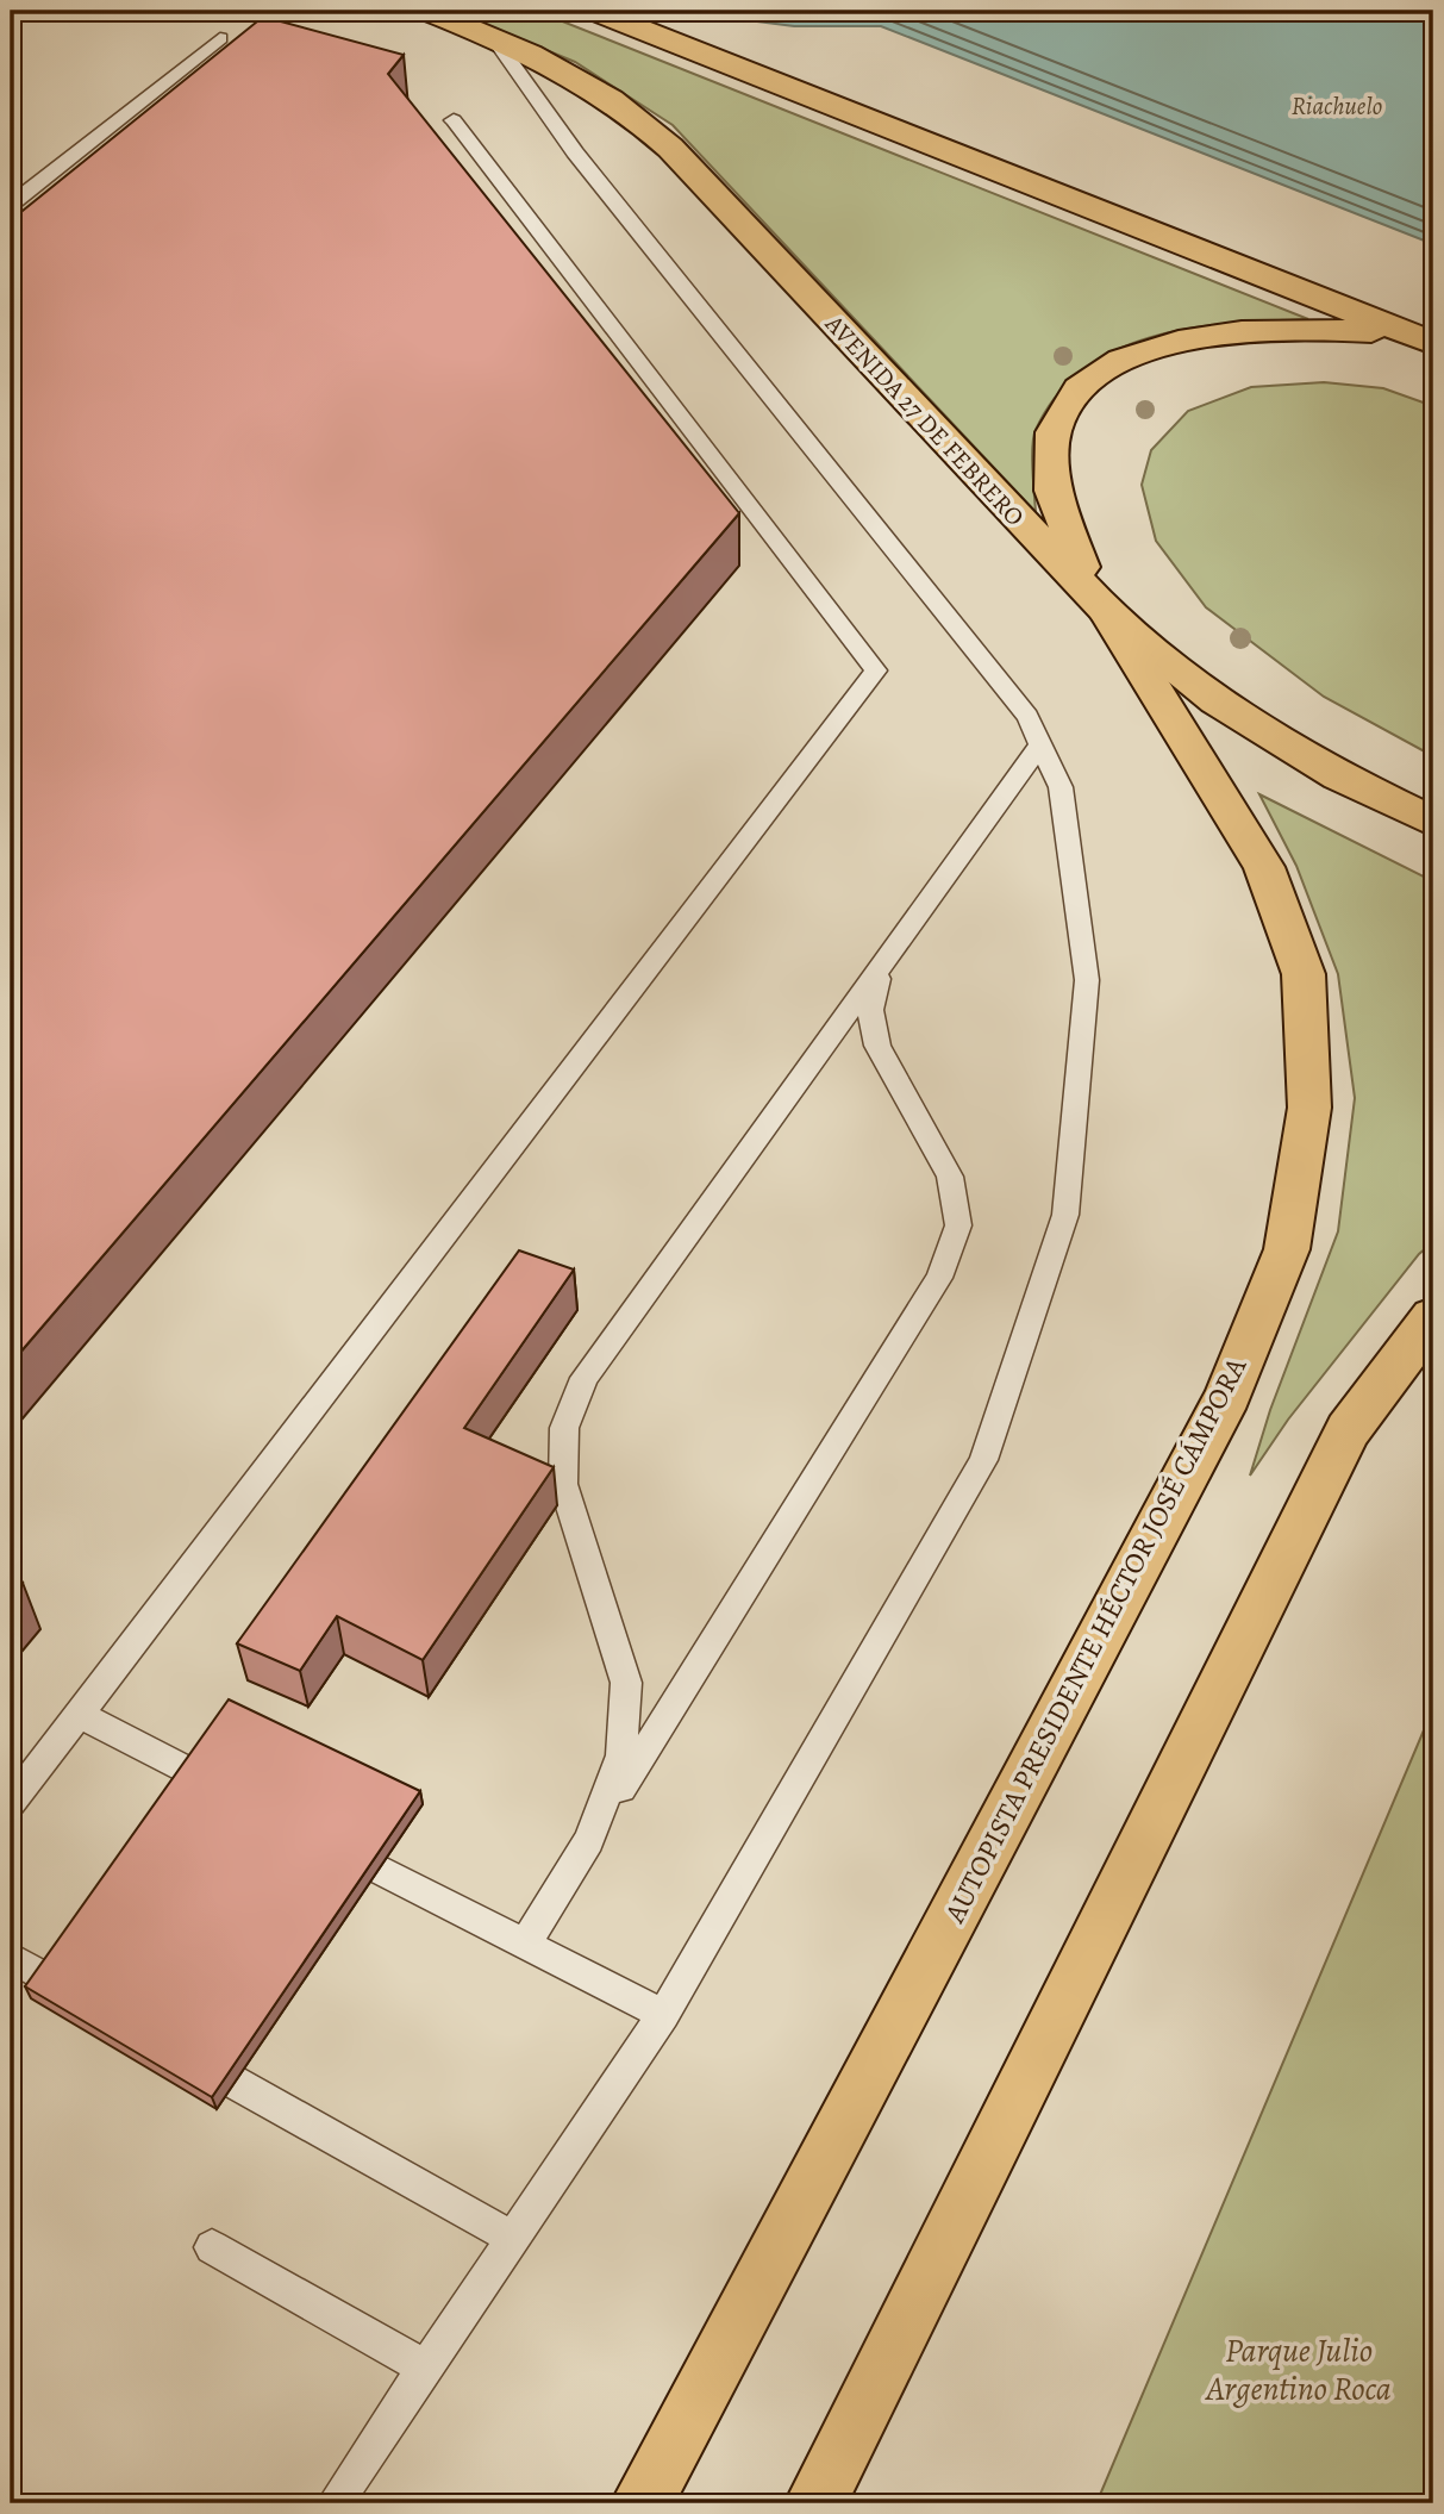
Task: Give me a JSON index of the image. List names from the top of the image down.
{
  "streets": {
    "main road": ["AVENIDA 27 DE FEBRERO", "AUTOPISTA PRESIDENTE HÉCTOR JOSÉ CÁMPORA"]
  },
  "crossings": [
    ["AVENIDA 27 DE FEBRERO", "AUTOPISTA PRESIDENTE HÉCTOR JOSÉ CÁMPORA"]
  ],
  "water": ["Riachuelo"],
  "parks": ["Parque Julio Argentino Roca"]
}
